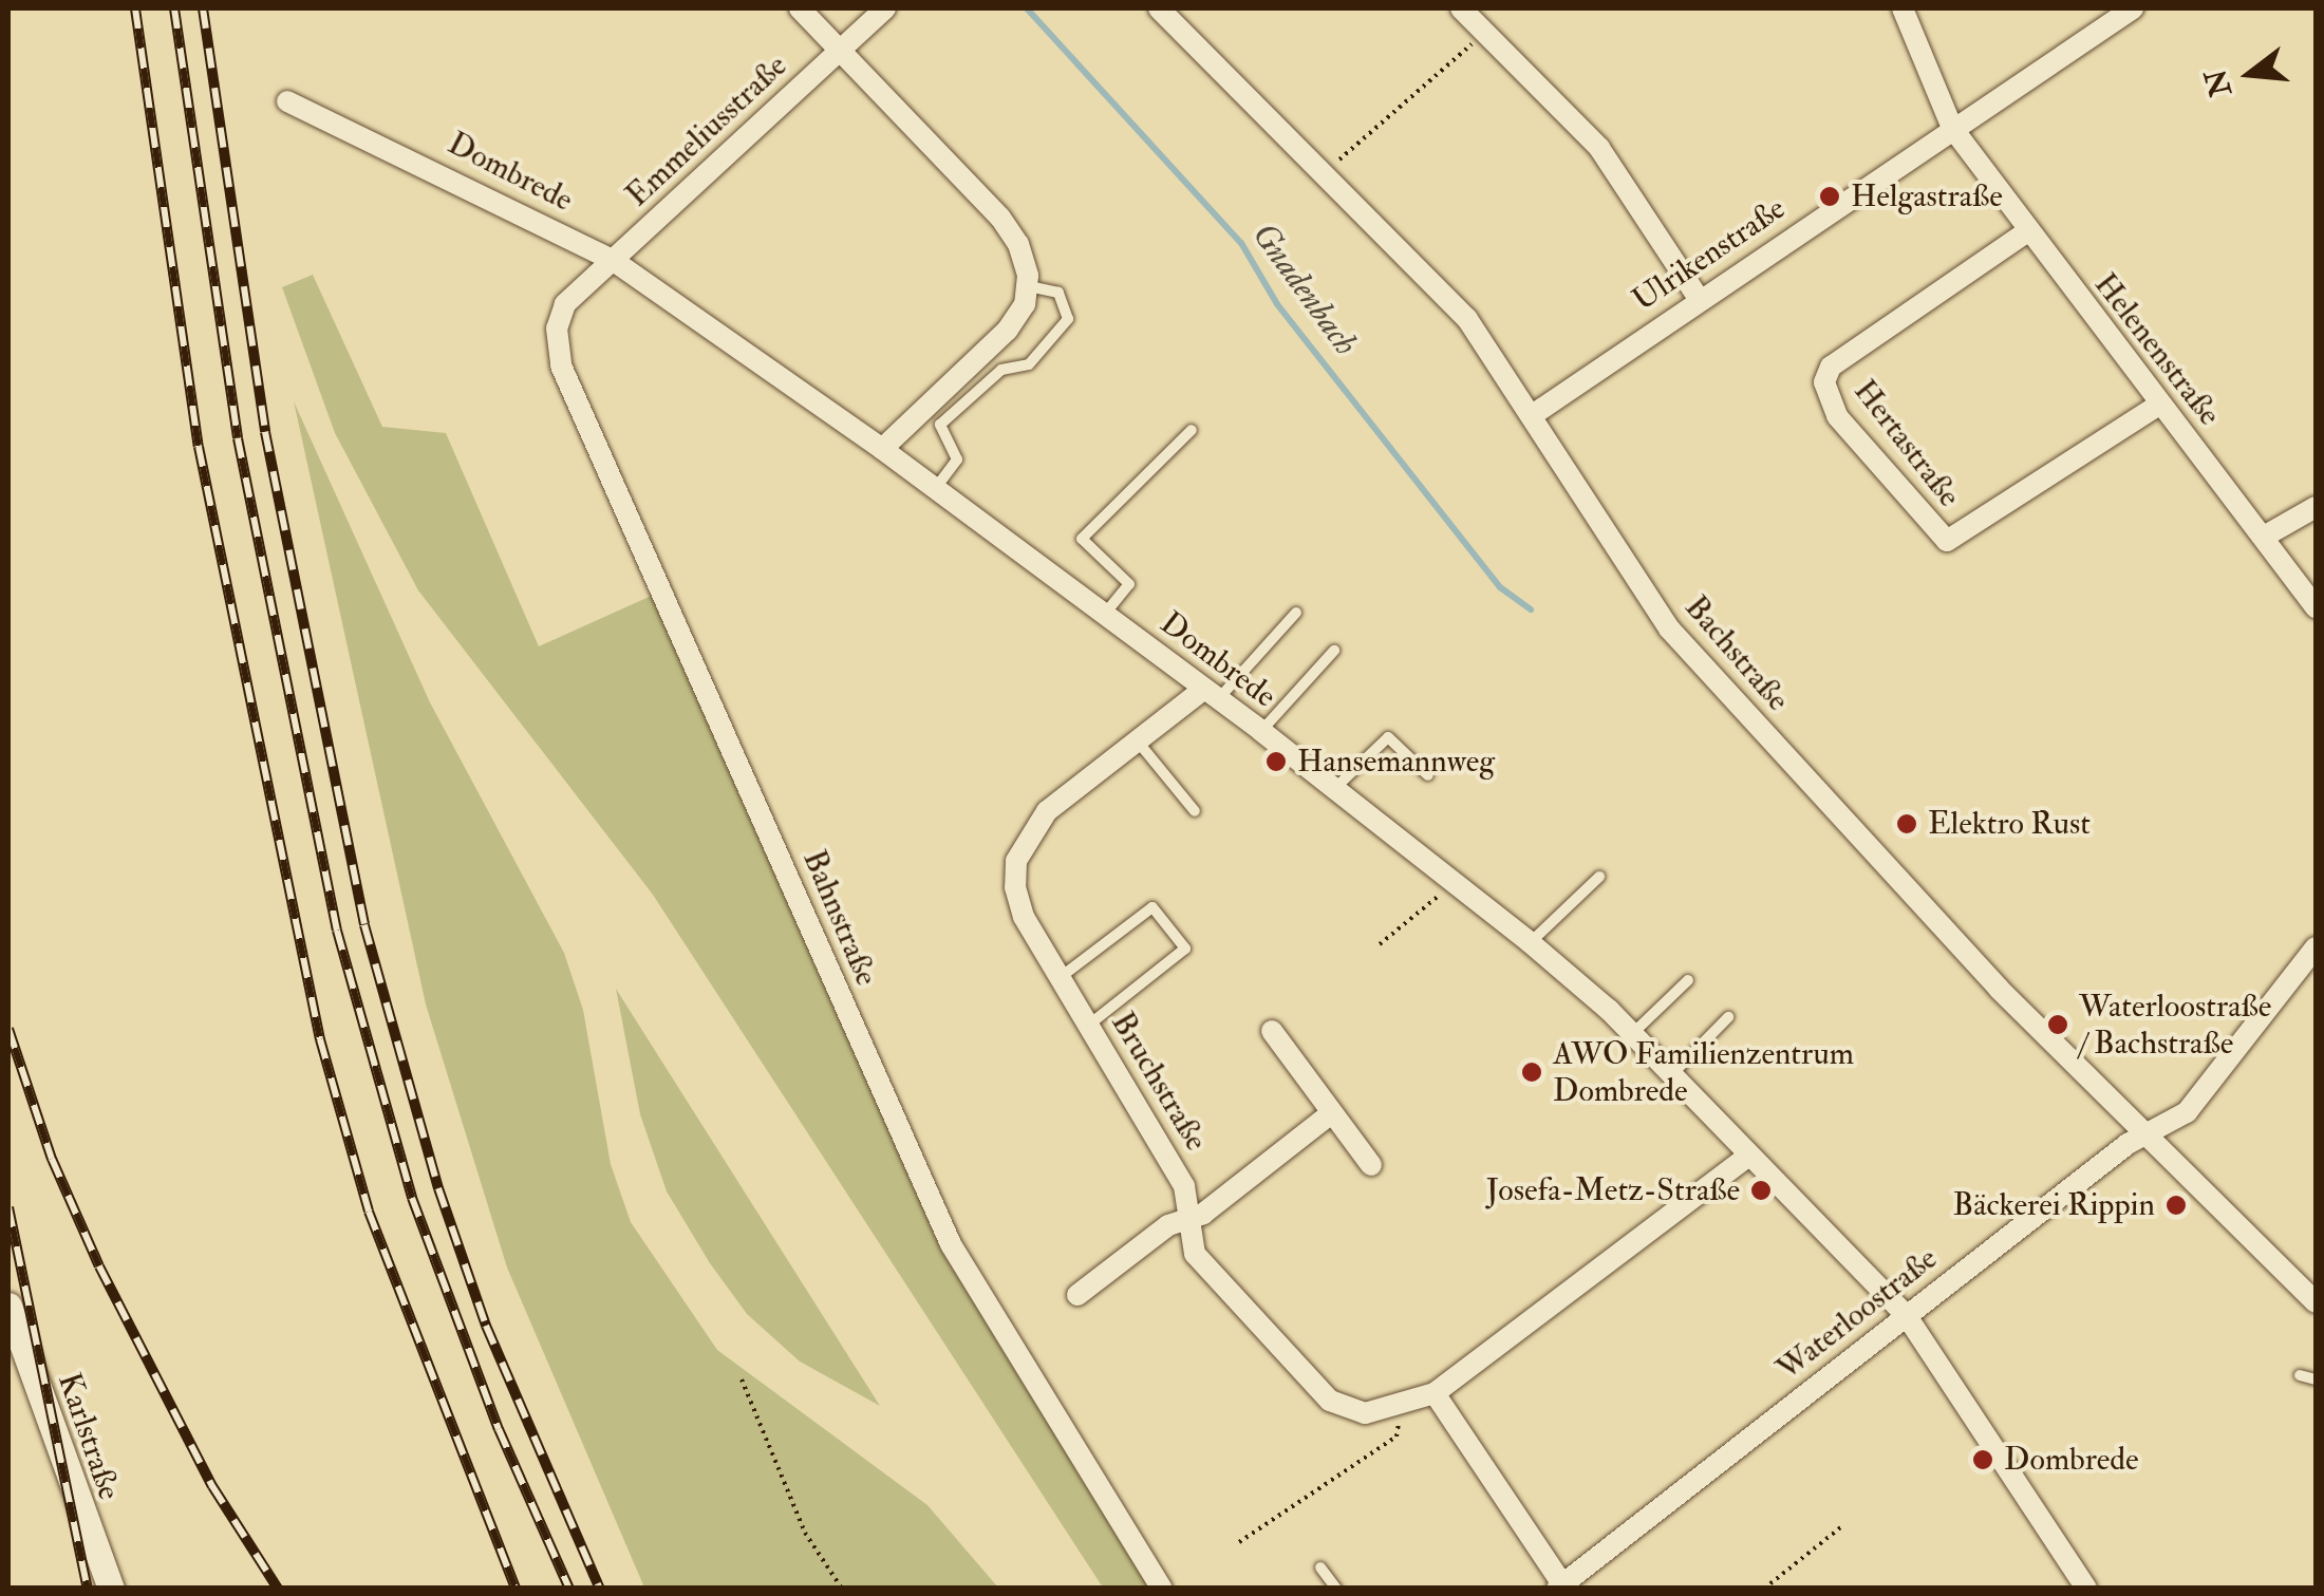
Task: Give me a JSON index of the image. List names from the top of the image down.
{
  "streets": {
    "street": [
      "Emmeliusstraße",
      "Dombrede",
      "Ulrikenstraße",
      "Helenenstraße",
      "Hertastraße",
      "Bachstraße",
      "Bahnstraße",
      "Bruchstraße",
      "Waterloostraße",
      "Karlstraße"
    ]
  },
  "crossings": [
    ["Emmeliusstraße", "Dombrede"],
    ["Emmeliusstraße", "Bahnstraße"],
    ["Dombrede", "Bahnstraße"],
    ["Dombrede", "Bruchstraße"],
    ["Dombrede", "Waterloostraße"],
    ["Ulrikenstraße", "Helenenstraße"],
    ["Ulrikenstraße", "Bachstraße"],
    ["Helenenstraße", "Hertastraße"],
    ["Bachstraße", "Waterloostraße"]
  ],
  "water": ["Gnadenbach"],
  "places": [
    "Helgastraße",
    "Hansemannweg",
    "Elektro Rust",
    "Waterloostraße / Bachstraße",
    "AWO Familienzentrum Dombrede",
    "Josefa-Metz-Straße",
    "Bäckerei Rippin",
    "Dombrede"
  ],
  "north": "left"
}
